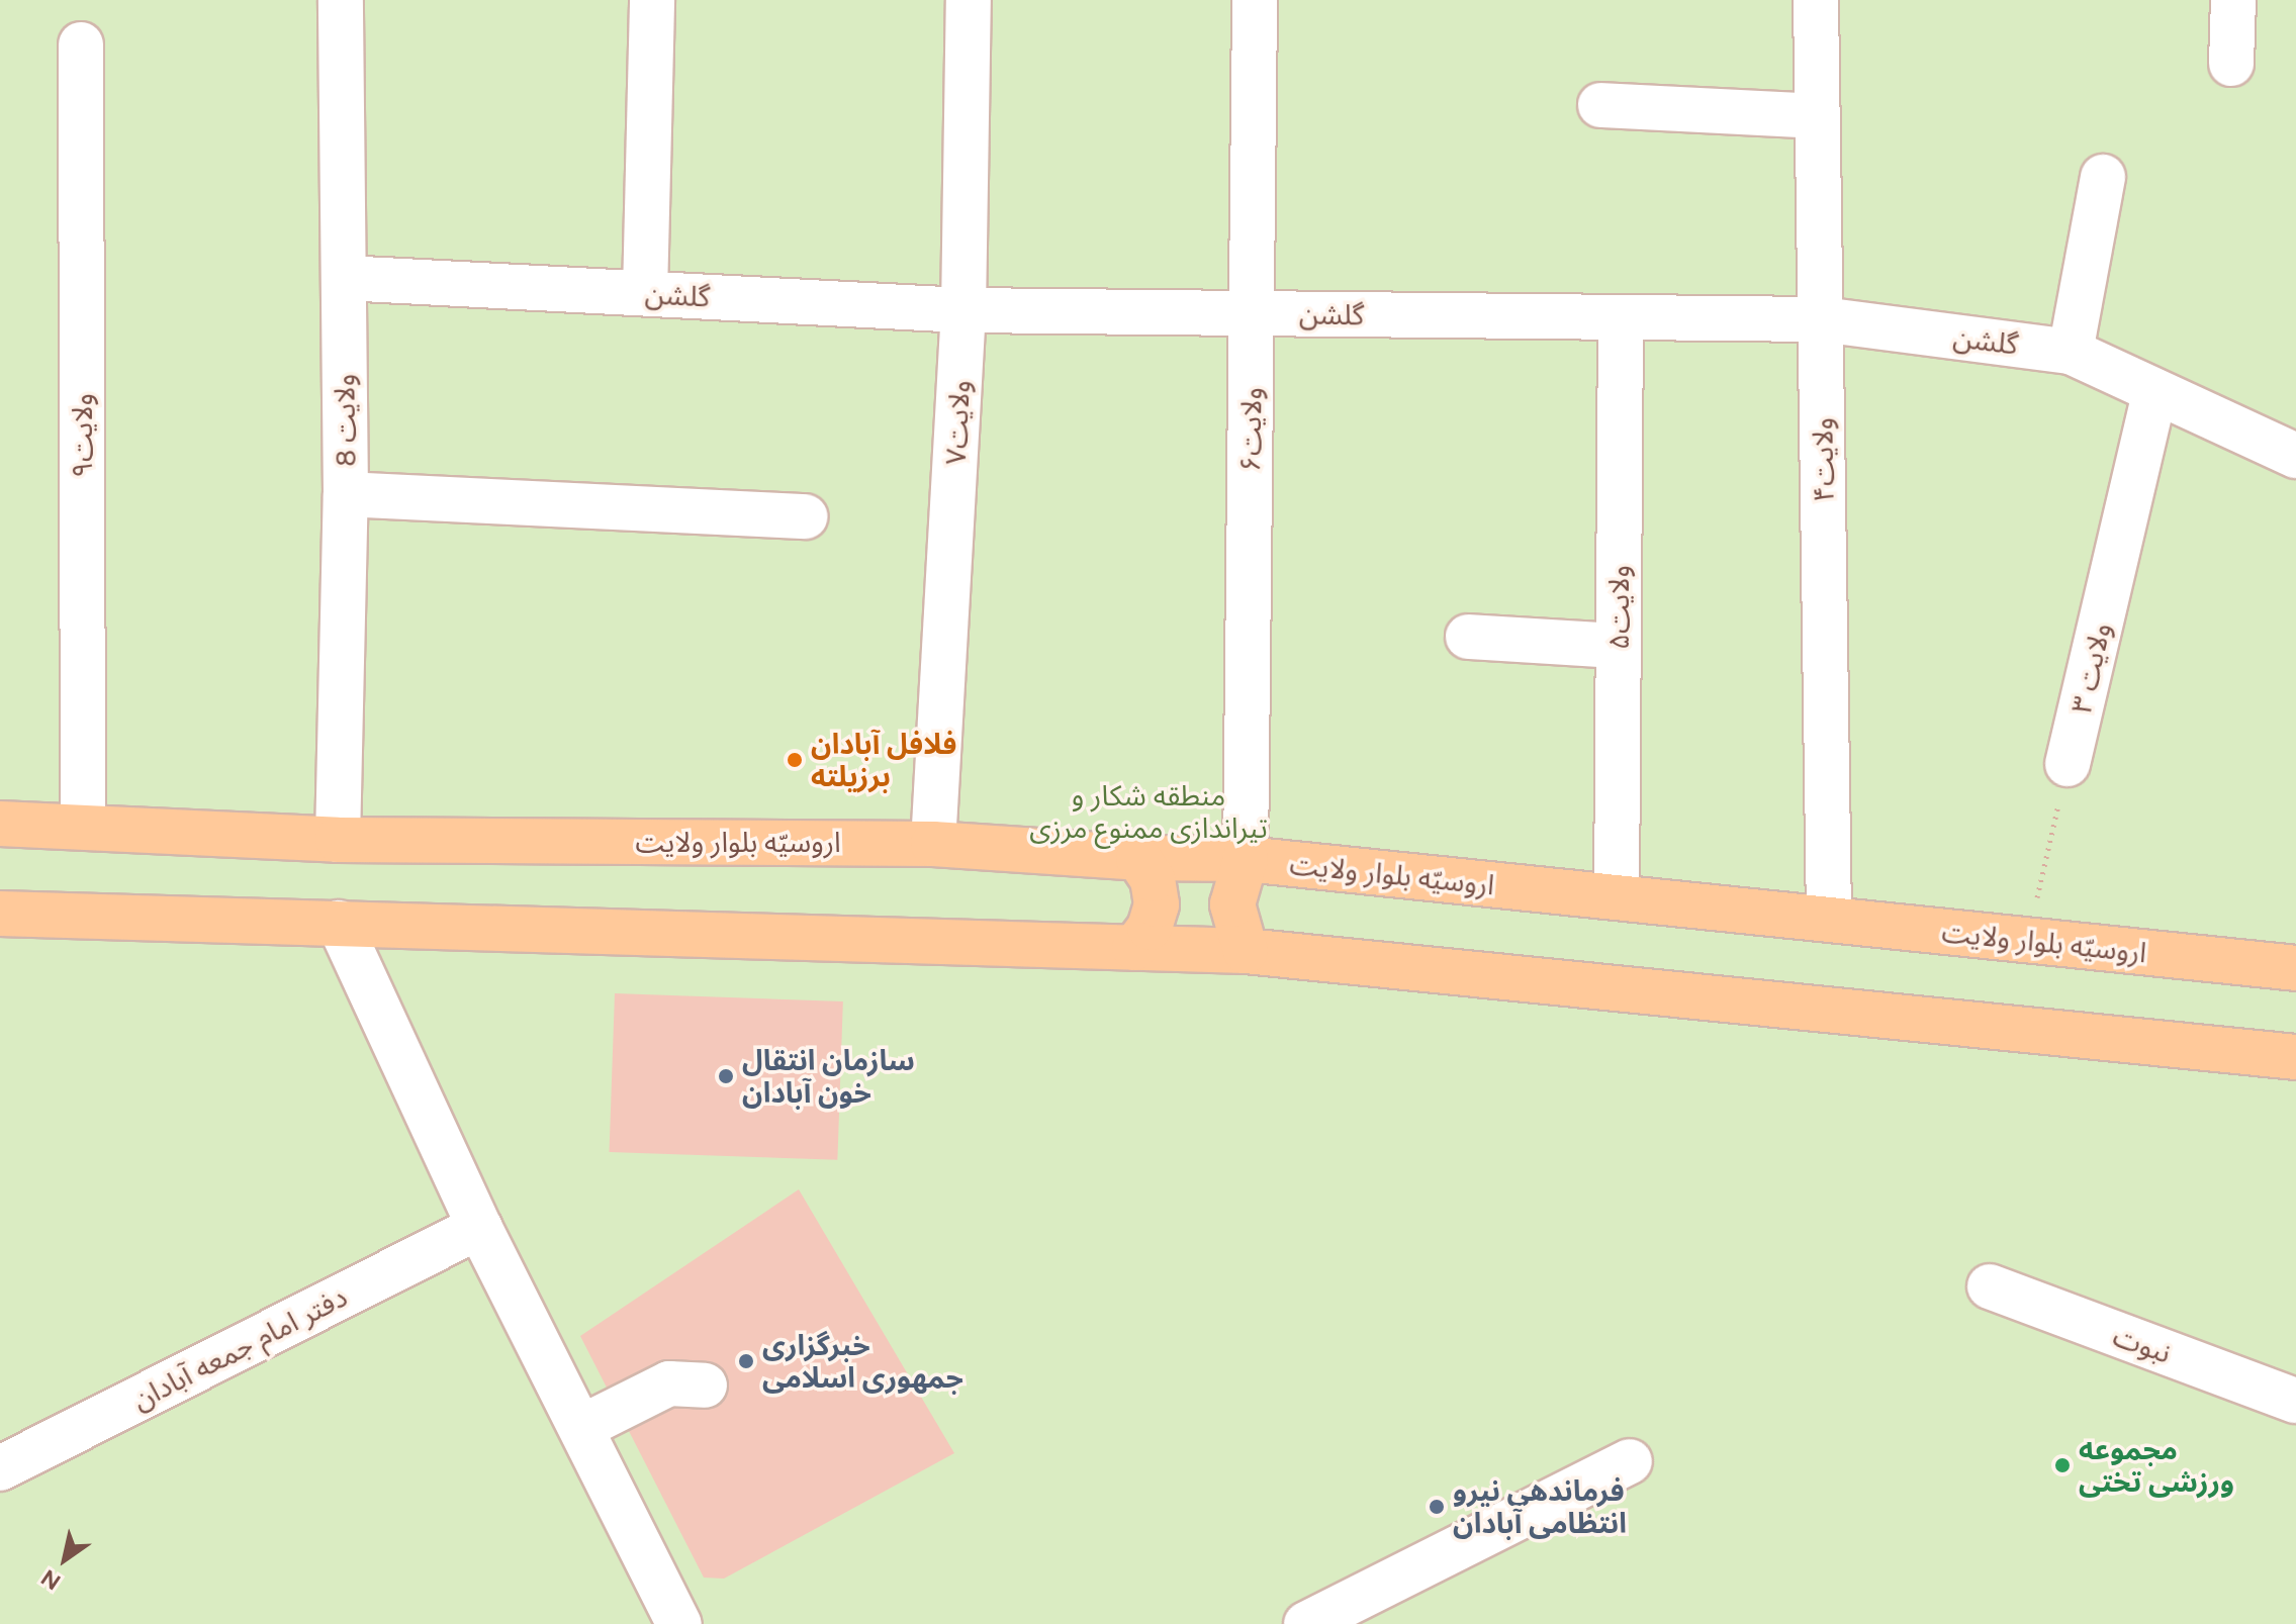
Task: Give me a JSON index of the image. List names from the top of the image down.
{
  "streets": {
    "main road": ["اروسیّه بلوار ولایت"],
    "street": [
      "گلشن",
      "ولایت 8",
      "ولایت۷",
      "ولایت۶",
      "ولایت۹",
      "ولایت۴",
      "ولایت۵",
      "ولایت ۳",
      "نبوت",
      "دفتر امام جمعه آبادان"
    ]
  },
  "crossings": [
    ["گلشن", "ولایت 8"],
    ["گلشن", "ولایت۷"],
    ["گلشن", "ولایت۶"],
    ["گلشن", "ولایت۴"],
    ["گلشن", "ولایت۵"],
    ["گلشن", "ولایت ۳"],
    ["ولایت 8", "اروسیّه بلوار ولایت"],
    ["ولایت۷", "اروسیّه بلوار ولایت"],
    ["ولایت۶", "اروسیّه بلوار ولایت"],
    ["ولایت۹", "اروسیّه بلوار ولایت"],
    ["ولایت۴", "اروسیّه بلوار ولایت"],
    ["ولایت۵", "اروسیّه بلوار ولایت"]
  ],
  "parks": ["منطقه شکار و تیراندازی ممنوع مرزی"],
  "places": [
    "فلافل آبادان برزیلته",
    "سازمان انتقال خون آبادان",
    "خبرگزاری جمهوری اسلامی",
    "مجموعه ورزشی تختی",
    "فرماندهی نیرو انتظامی آبادان"
  ],
  "north": "bottom left"
}
